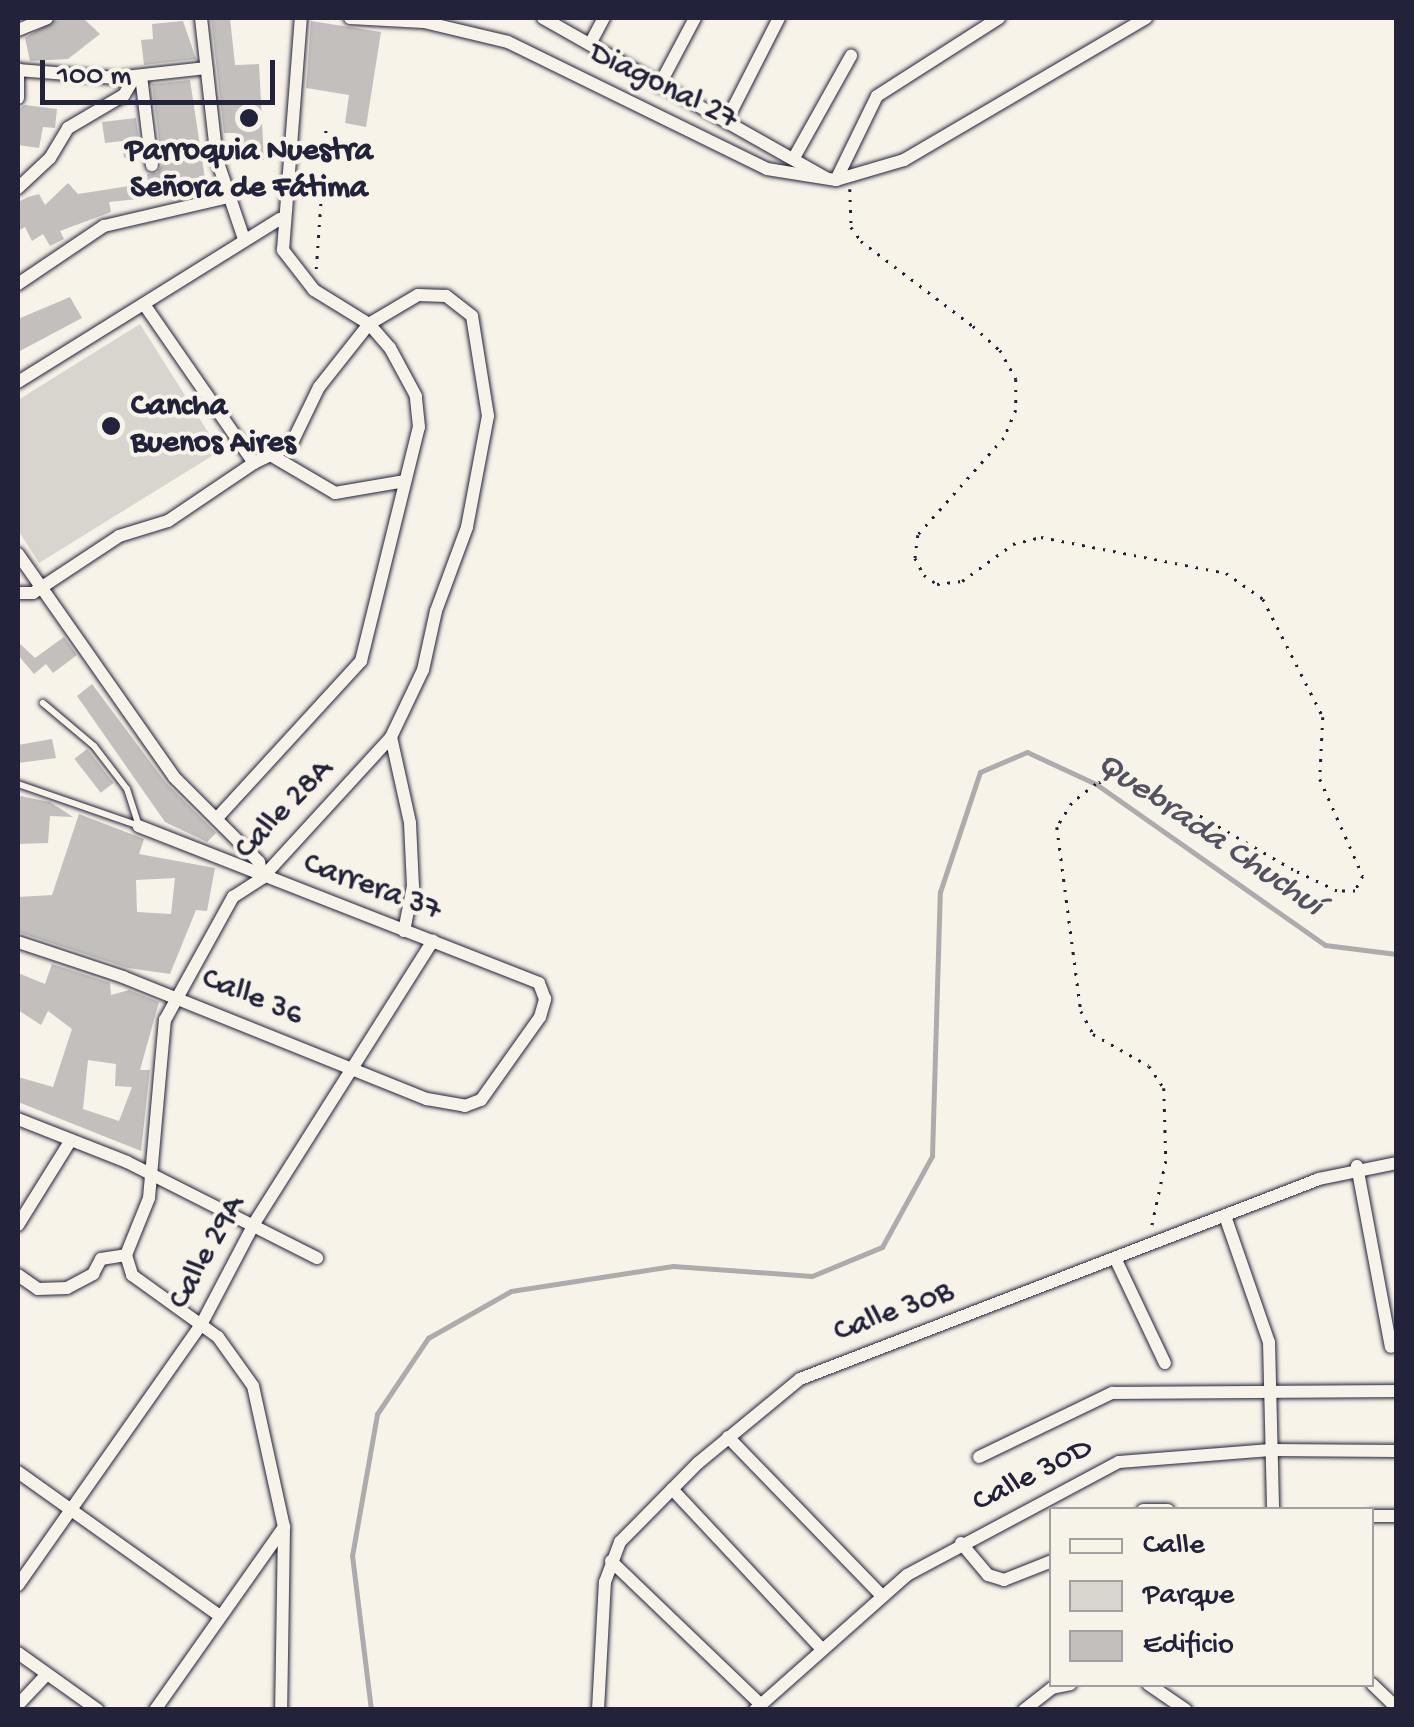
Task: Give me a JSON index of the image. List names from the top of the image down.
{
  "streets": {
    "street": [
      "Diagonal 27",
      "Calle 28A",
      "Carrera 37",
      "Calle 36",
      "Calle 29A",
      "Calle 30B",
      "Calle 30D"
    ]
  },
  "crossings": [
    ["Calle 28A", "Carrera 37"],
    ["Calle 28A", "Calle 36"],
    ["Carrera 37", "Calle 36"],
    ["Carrera 37", "Calle 29A"],
    ["Calle 36", "Calle 29A"]
  ],
  "water": ["Quebrada Chuchuí"],
  "places": ["Parroquia Nuestra Señora de Fátima", "Cancha Buenos Aires"],
  "legend": ["Calle", "Parque", "Edificio"],
  "scale_bar": "100 m"
}
